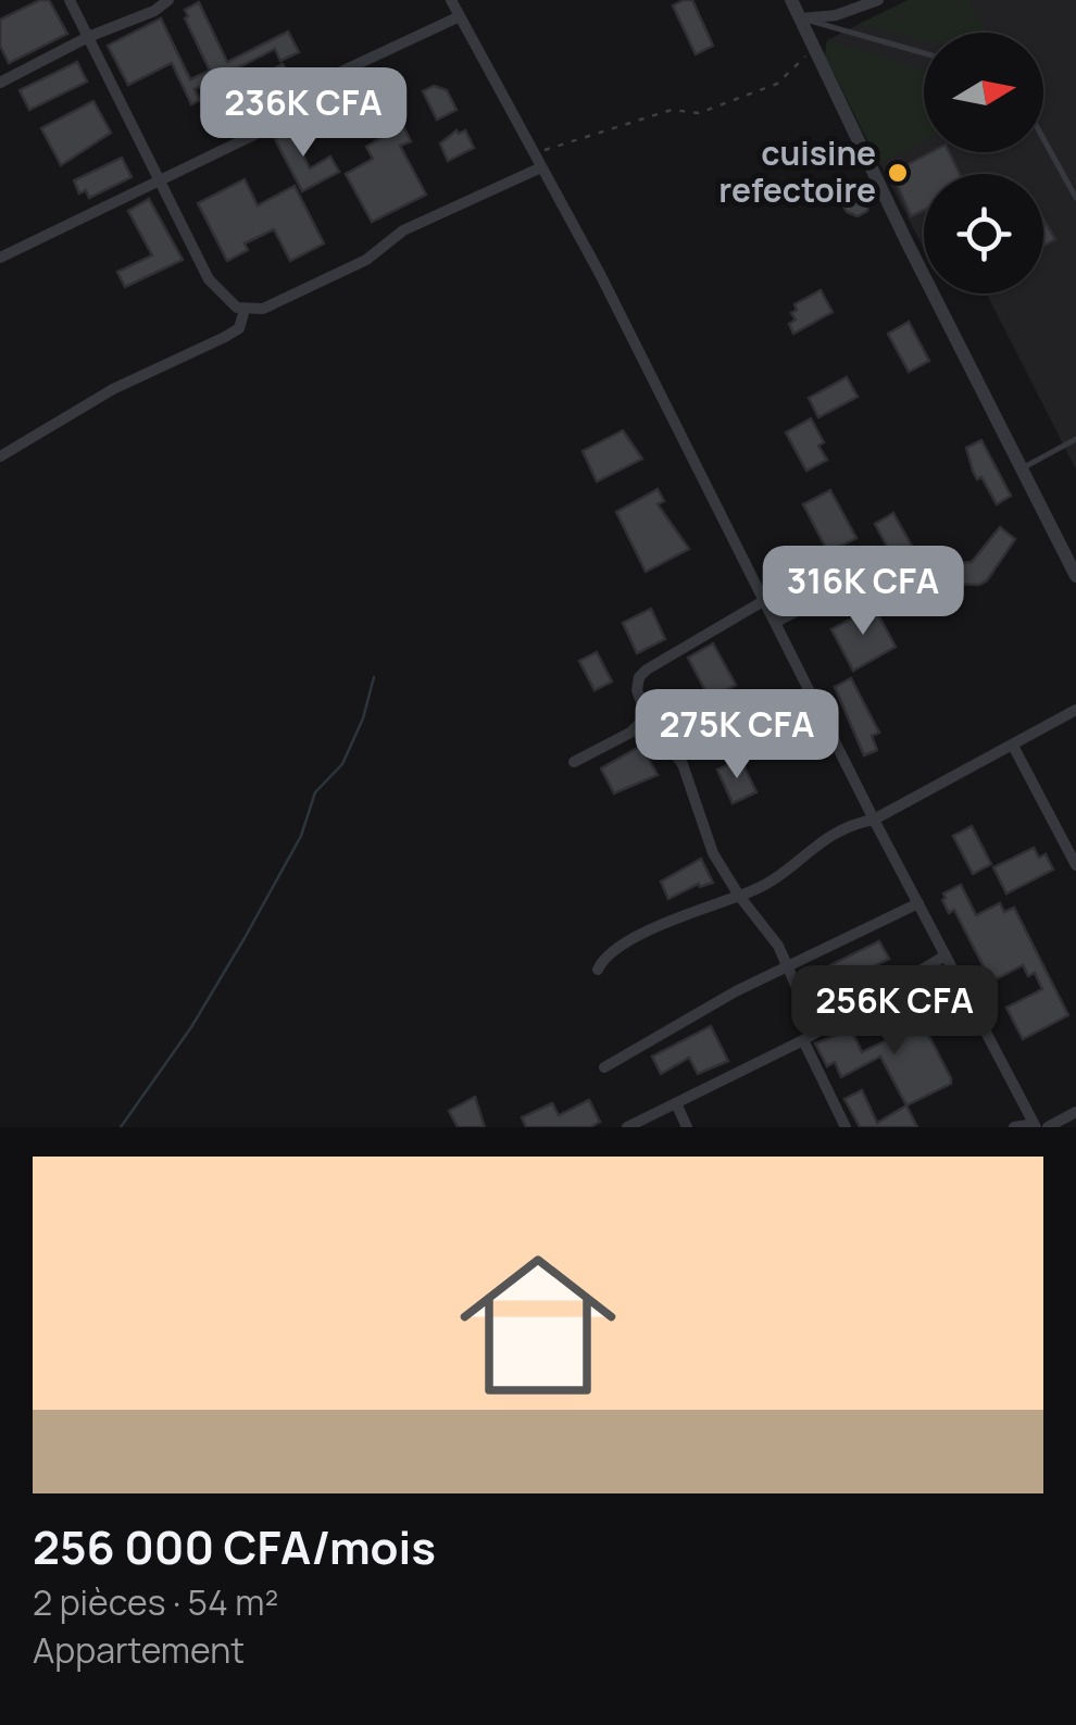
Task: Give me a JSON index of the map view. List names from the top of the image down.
{
  "places": ["cuisine refectoire"],
  "north": "right",
  "page": {
    "price": [
      "236K CFA",
      "316K CFA",
      "275K CFA",
      "256K CFA"
    ],
    "list": [
      {
        "name": "256 000 CFA/mois",
        "note": "2 pièces · 54 m² · Appartement"
      }
    ]
  }
}
